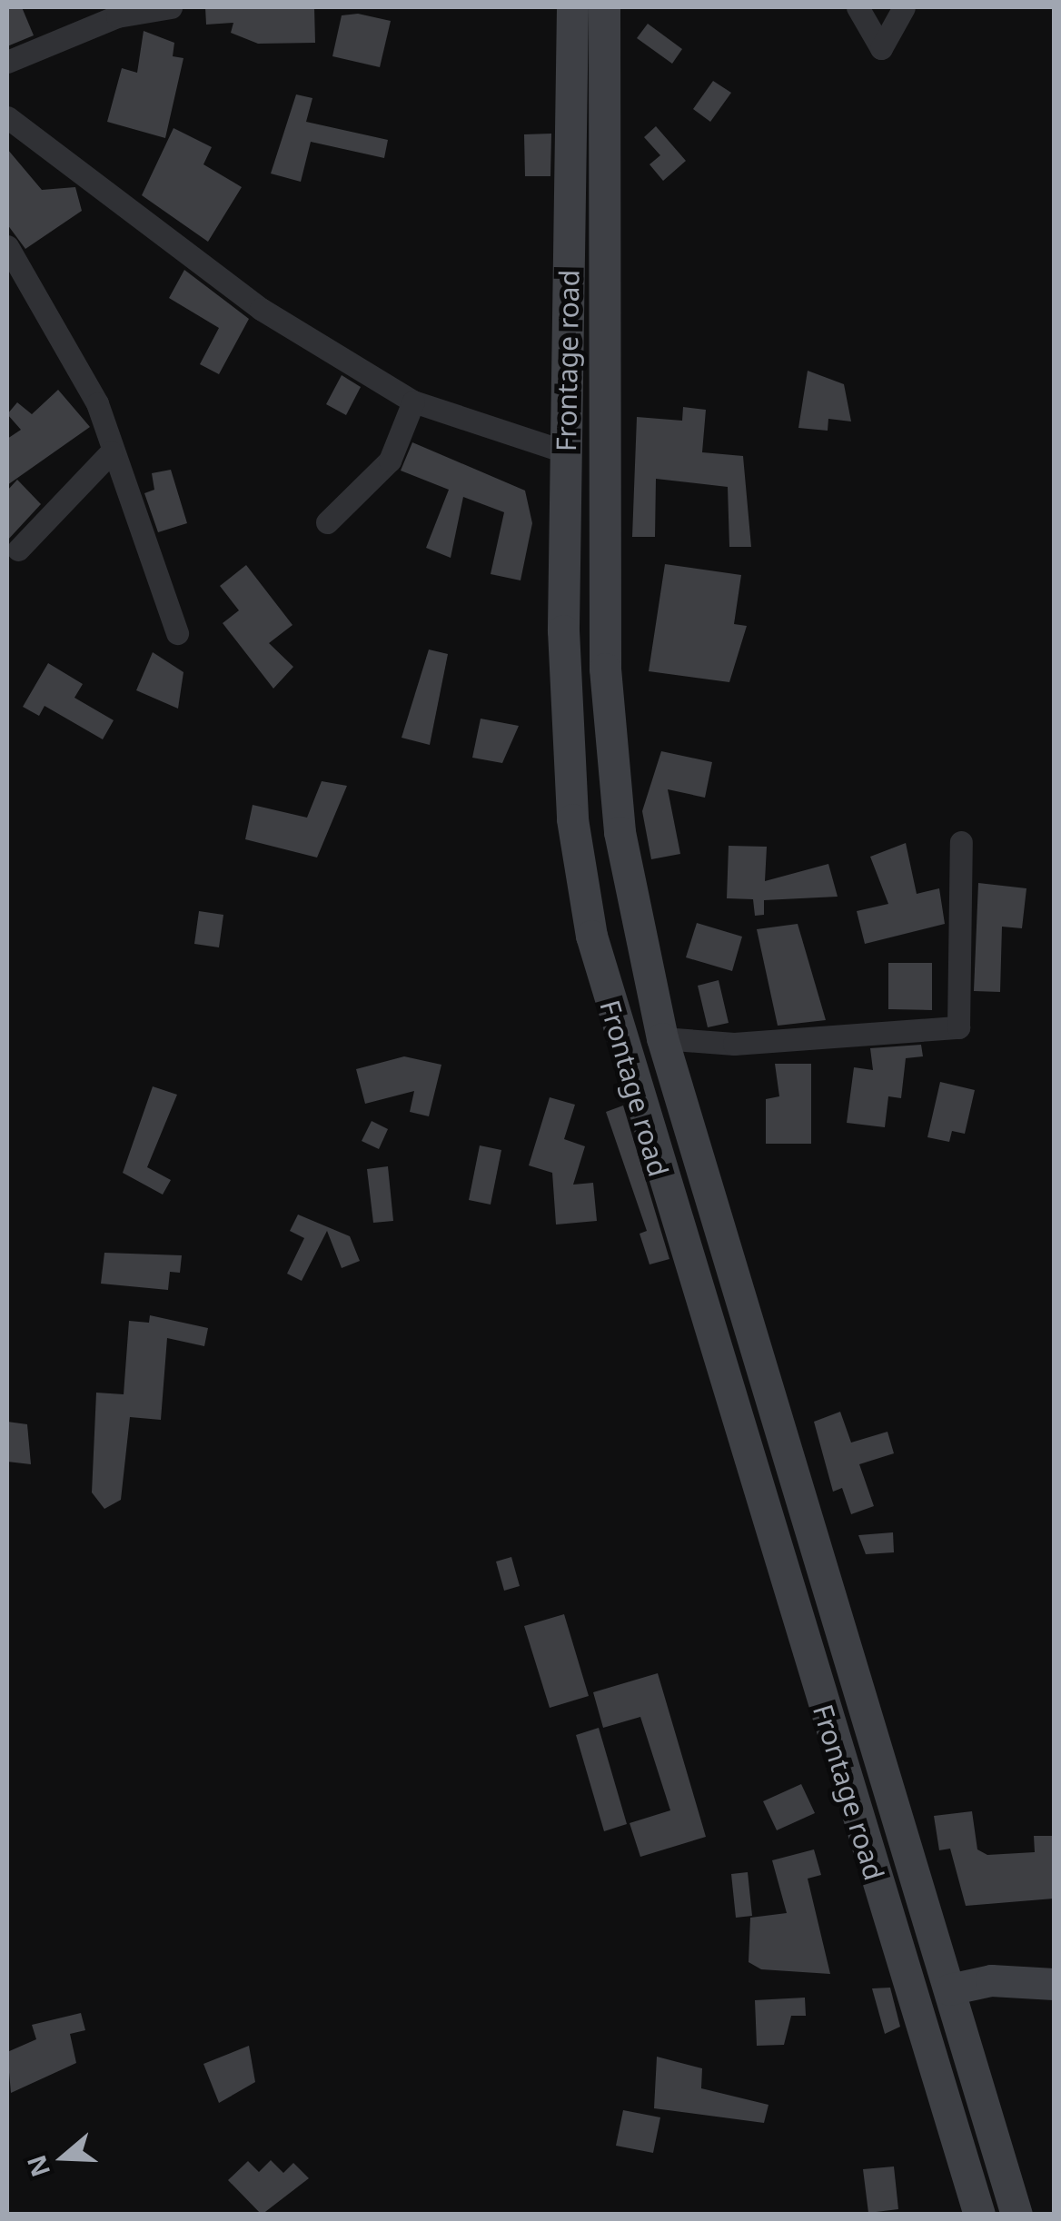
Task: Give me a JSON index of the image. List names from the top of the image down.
{
  "streets": {
    "main road": ["Frontage road"]
  },
  "north": "left"
}
